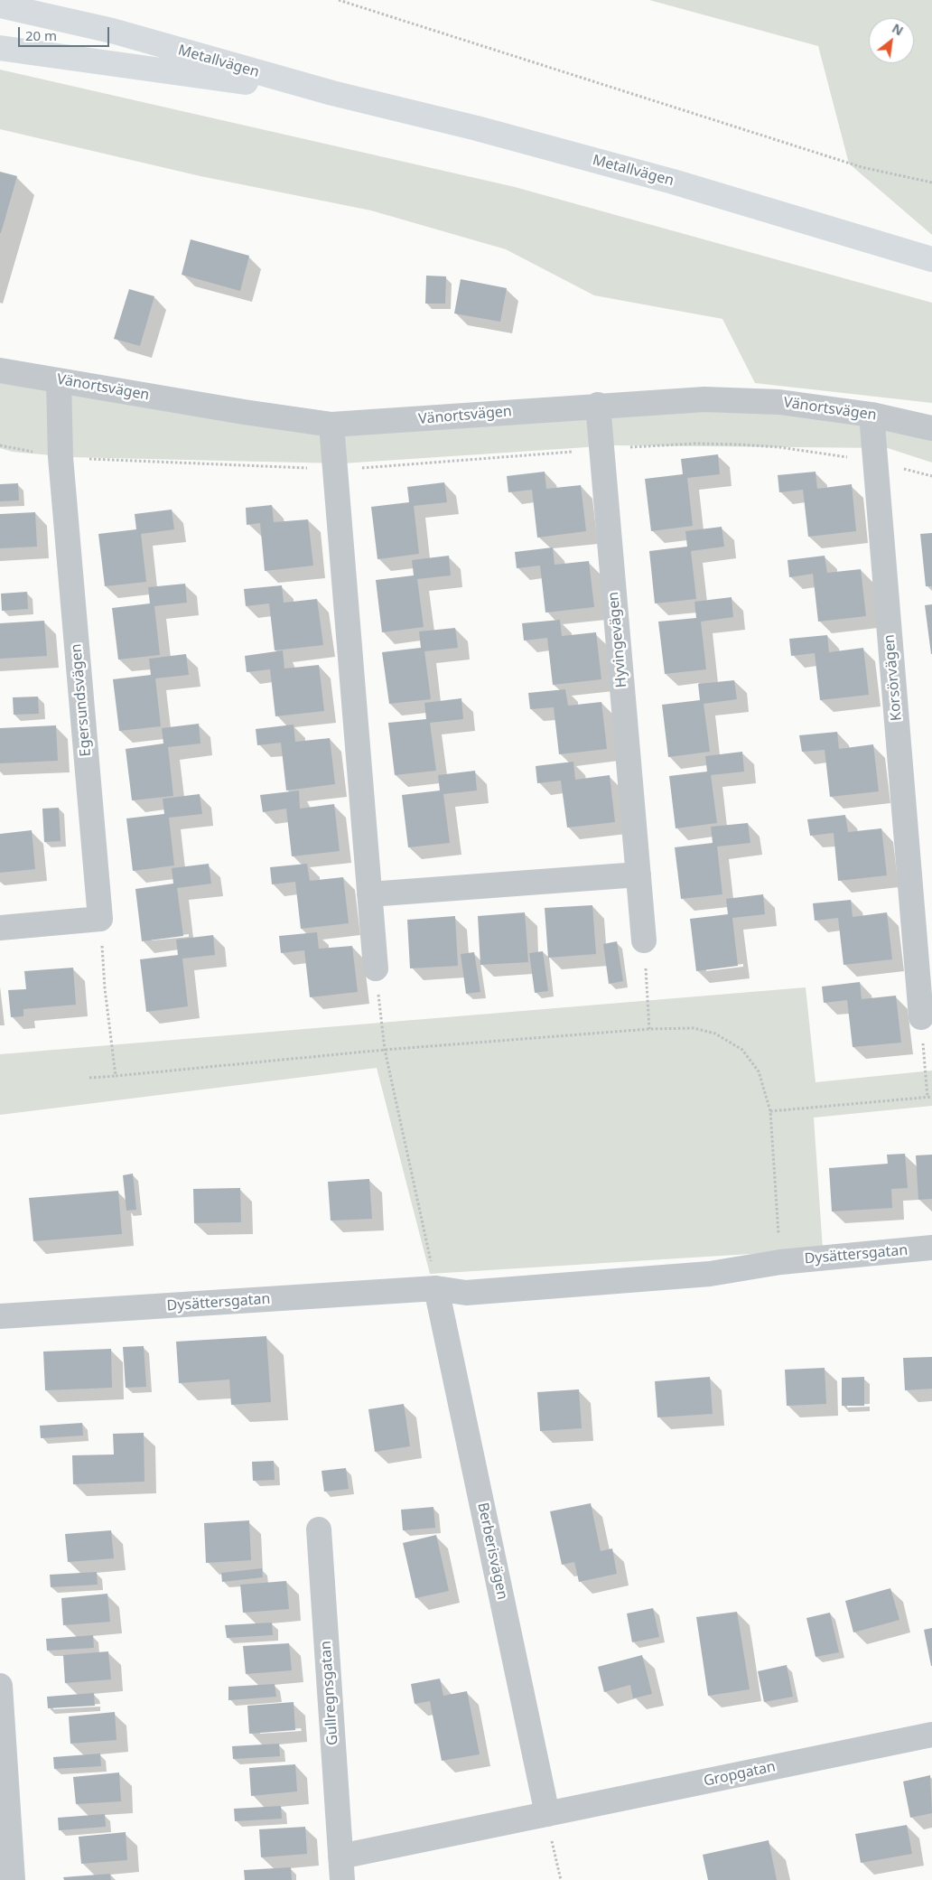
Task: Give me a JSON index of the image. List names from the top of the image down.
{
  "streets": {
    "main road": ["Metallvägen"],
    "street": [
      "Vänortsvägen",
      "Hyvingevägen",
      "Korsörvägen",
      "Egersundsvägen",
      "Dysättersgatan",
      "Berberisvägen",
      "Gullregnsgatan",
      "Gropgatan"
    ]
  },
  "crossings": [
    ["Vänortsvägen", "Hyvingevägen"],
    ["Vänortsvägen", "Korsörvägen"],
    ["Vänortsvägen", "Egersundsvägen"],
    ["Dysättersgatan", "Berberisvägen"],
    ["Berberisvägen", "Gullregnsgatan"],
    ["Berberisvägen", "Gropgatan"],
    ["Gullregnsgatan", "Gropgatan"]
  ],
  "scale_bar": "20 m",
  "north": "top right"
}
